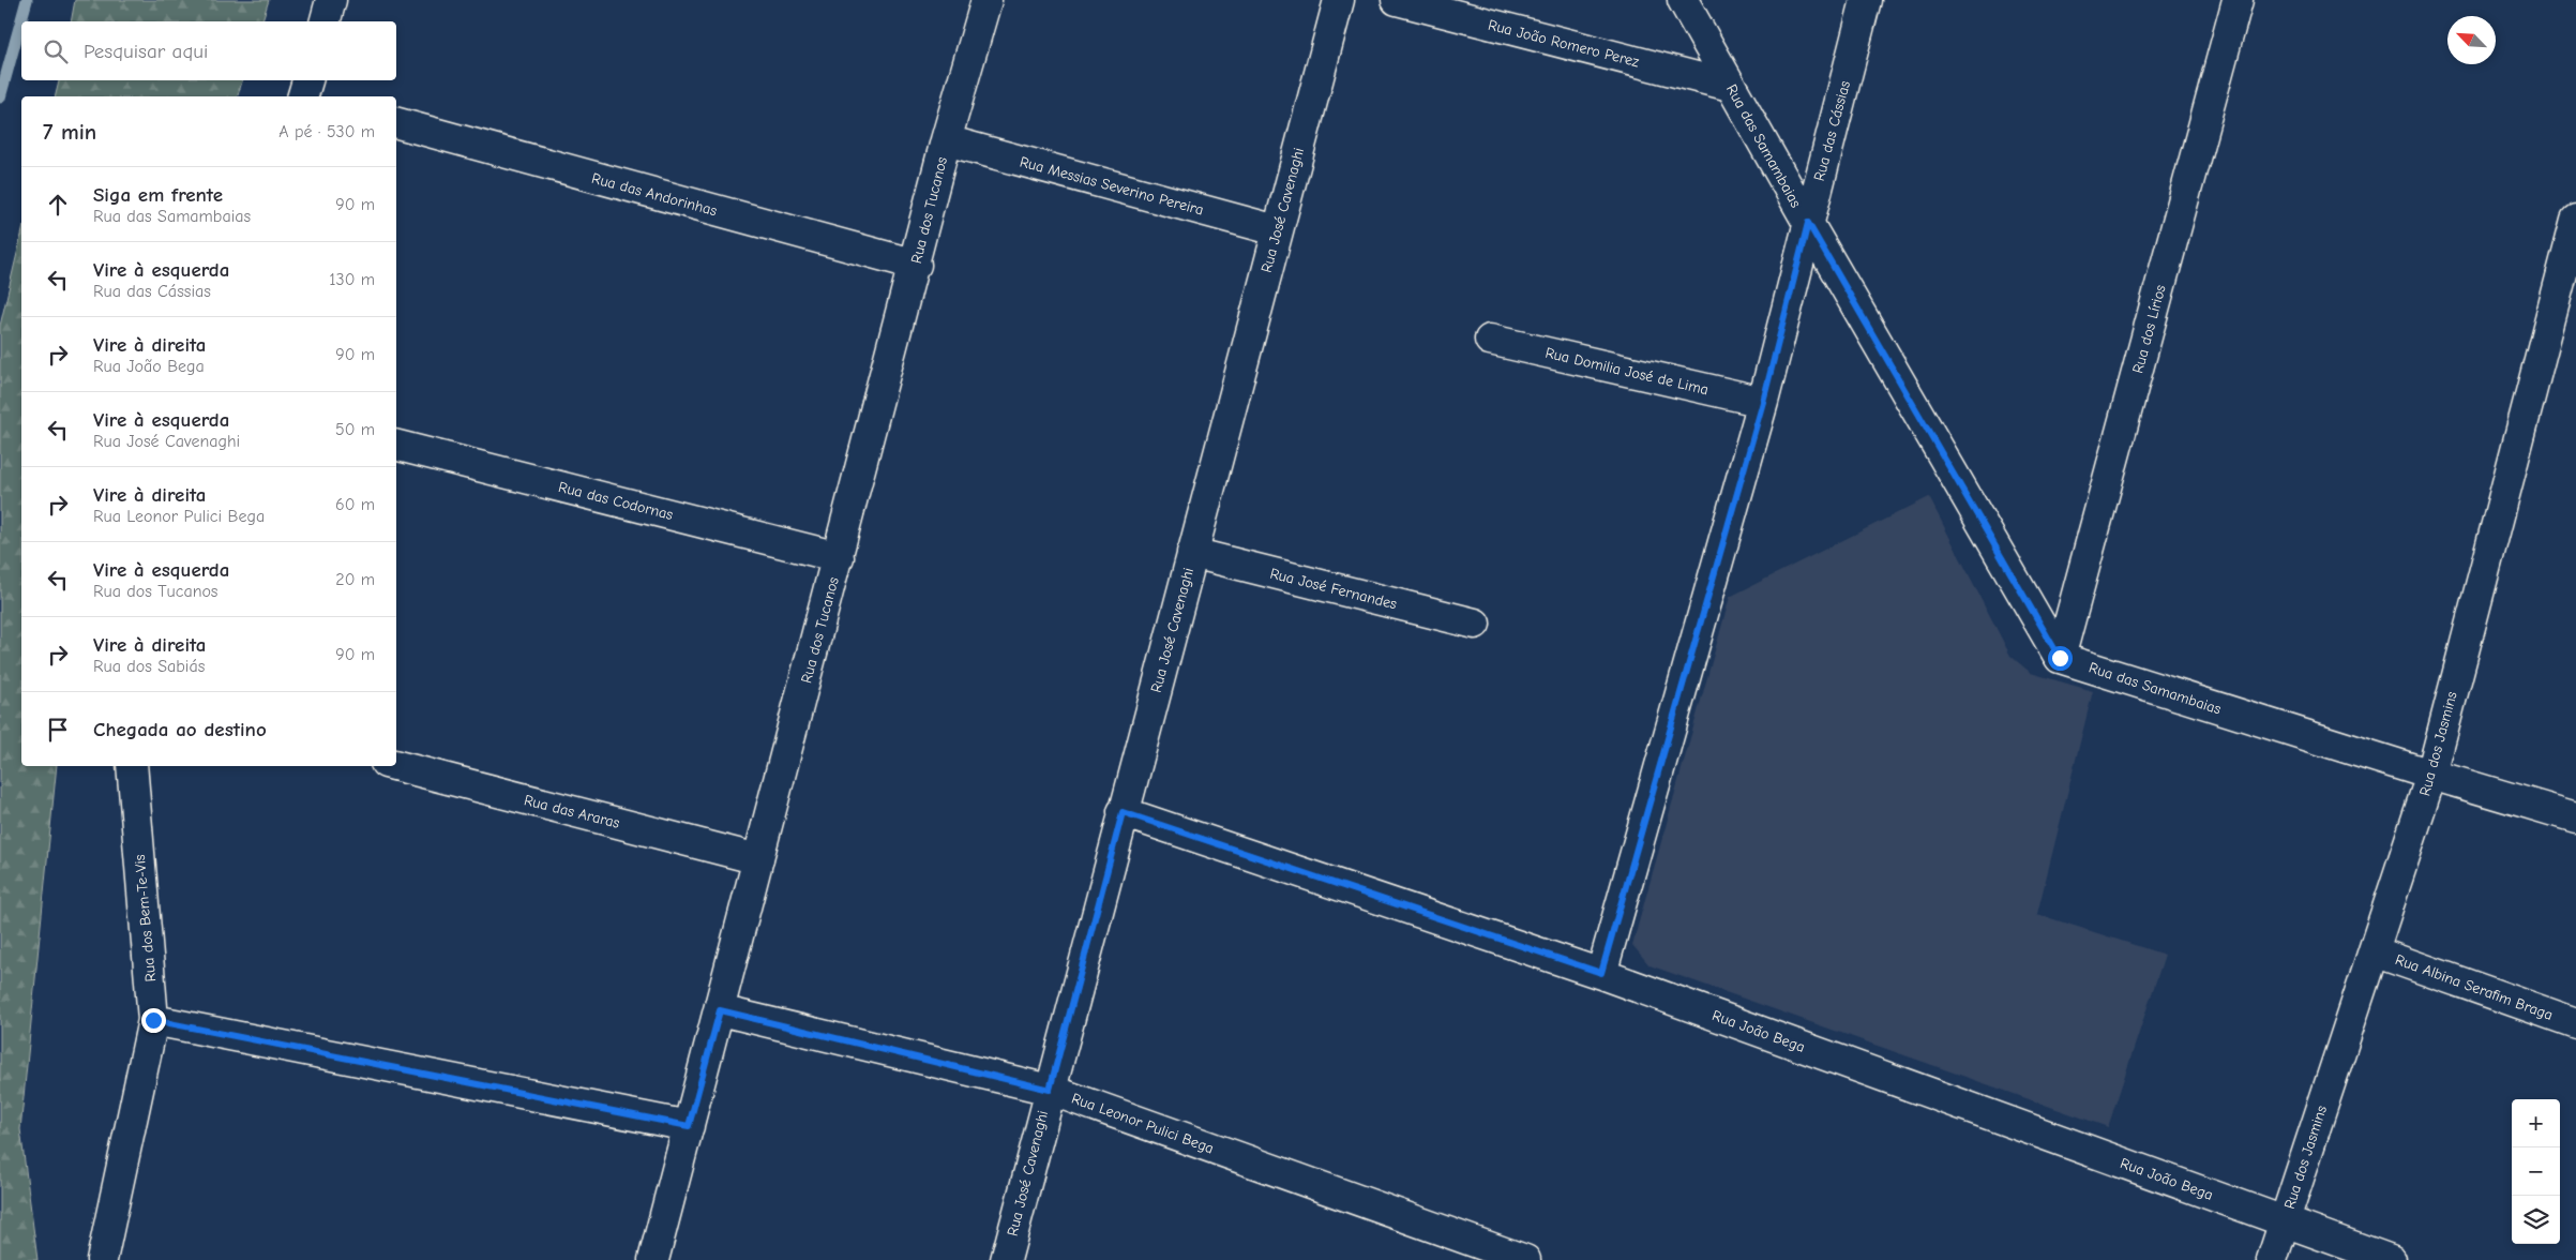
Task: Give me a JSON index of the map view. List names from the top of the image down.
{
  "streets": {
    "street": [
      "Rua João Romero Perez",
      "Rua das Cássias",
      "Rua das Samambaias",
      "Rua Messias Severino Pereira",
      "Rua das Andorinhas",
      "Rua dos Tucanos",
      "Rua José Cavenaghi",
      "Rua dos Lírios",
      "Rua Domilia José de Lima",
      "Rua das Codornas",
      "Rua José Fernandes",
      "Rua dos Jasmins",
      "Rua das Araras",
      "Rua dos Bem-Te-Vis",
      "Rua Albina Serafim Braga",
      "Rua João Bega",
      "Rua Leonor Pulici Bega"
    ]
  },
  "crossings": [
    ["Rua João Romero Perez", "Rua das Samambaias"],
    ["Rua das Cássias", "Rua das Samambaias"],
    ["Rua das Cássias", "Rua Domilia José de Lima"],
    ["Rua das Cássias", "Rua João Bega"],
    ["Rua das Samambaias", "Rua dos Lírios"],
    ["Rua das Samambaias", "Rua dos Jasmins"],
    ["Rua Messias Severino Pereira", "Rua dos Tucanos"],
    ["Rua Messias Severino Pereira", "Rua José Cavenaghi"],
    ["Rua das Andorinhas", "Rua dos Tucanos"],
    ["Rua dos Tucanos", "Rua das Codornas"],
    ["Rua dos Tucanos", "Rua das Araras"],
    ["Rua dos Tucanos", "Rua Leonor Pulici Bega"],
    ["Rua José Cavenaghi", "Rua José Fernandes"],
    ["Rua José Cavenaghi", "Rua João Bega"],
    ["Rua José Cavenaghi", "Rua Leonor Pulici Bega"],
    ["Rua dos Jasmins", "Rua Albina Serafim Braga"],
    ["Rua dos Jasmins", "Rua João Bega"]
  ],
  "north": "top left",
  "page": {
    "search": "Pesquisar aqui",
    "heading": ["7 min", "A pé · 530 m"],
    "list": [
      ["Siga em frente", "Rua das Samambaias", "90 m"],
      ["Vire à esquerda", "Rua das Cássias", "130 m"],
      ["Vire à direita", "Rua João Bega", "90 m"],
      ["Vire à esquerda", "Rua José Cavenaghi", "50 m"],
      ["Vire à direita", "Rua Leonor Pulici Bega", "60 m"],
      ["Vire à esquerda", "Rua dos Tucanos", "20 m"],
      ["Vire à direita", "Rua dos Sabiás", "90 m"],
      "Chegada ao destino"
    ],
    "map_buttons": ["+", "−"]
  }
}
